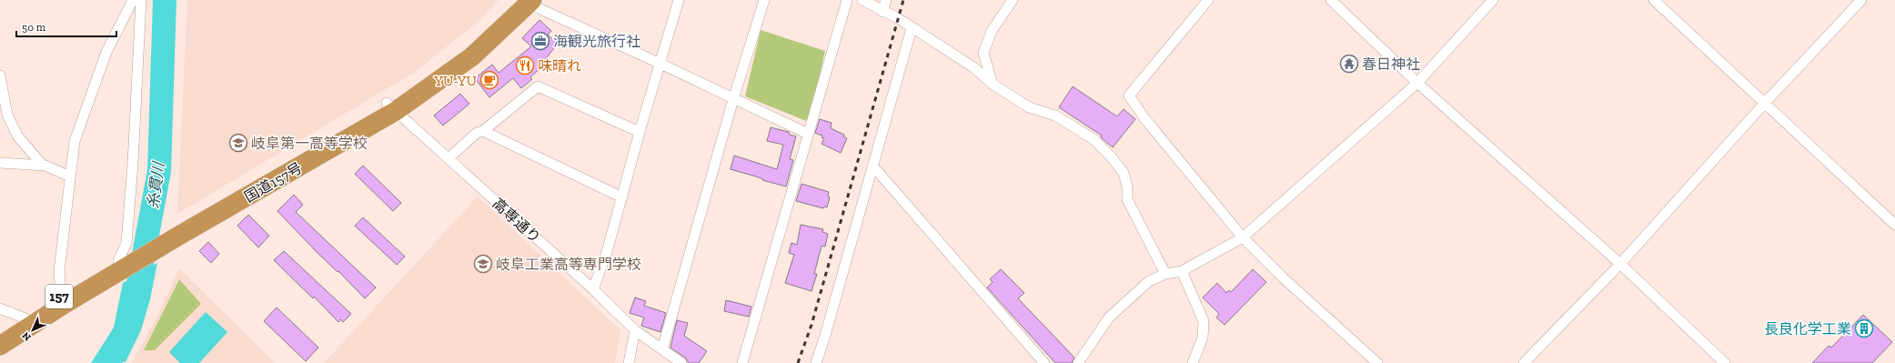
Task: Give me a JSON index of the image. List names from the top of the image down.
{
  "streets": {
    "highway": ["国道157号", "157"],
    "street": ["高専通り"]
  },
  "crossings": [
    ["国道157号", "高専通り"]
  ],
  "water": ["糸貫川"],
  "places": {
    "office": ["海観光旅行社"],
    "temple": ["春日神社"],
    "restaurant": ["味晴れ"],
    "cafe": ["YU-YU"],
    "school or university": ["岐阜第一高等学校", "岐阜工業高等専門学校"],
    "building": ["長良化学工業"]
  },
  "scale_bar": "50 m",
  "north": "bottom left"
}
